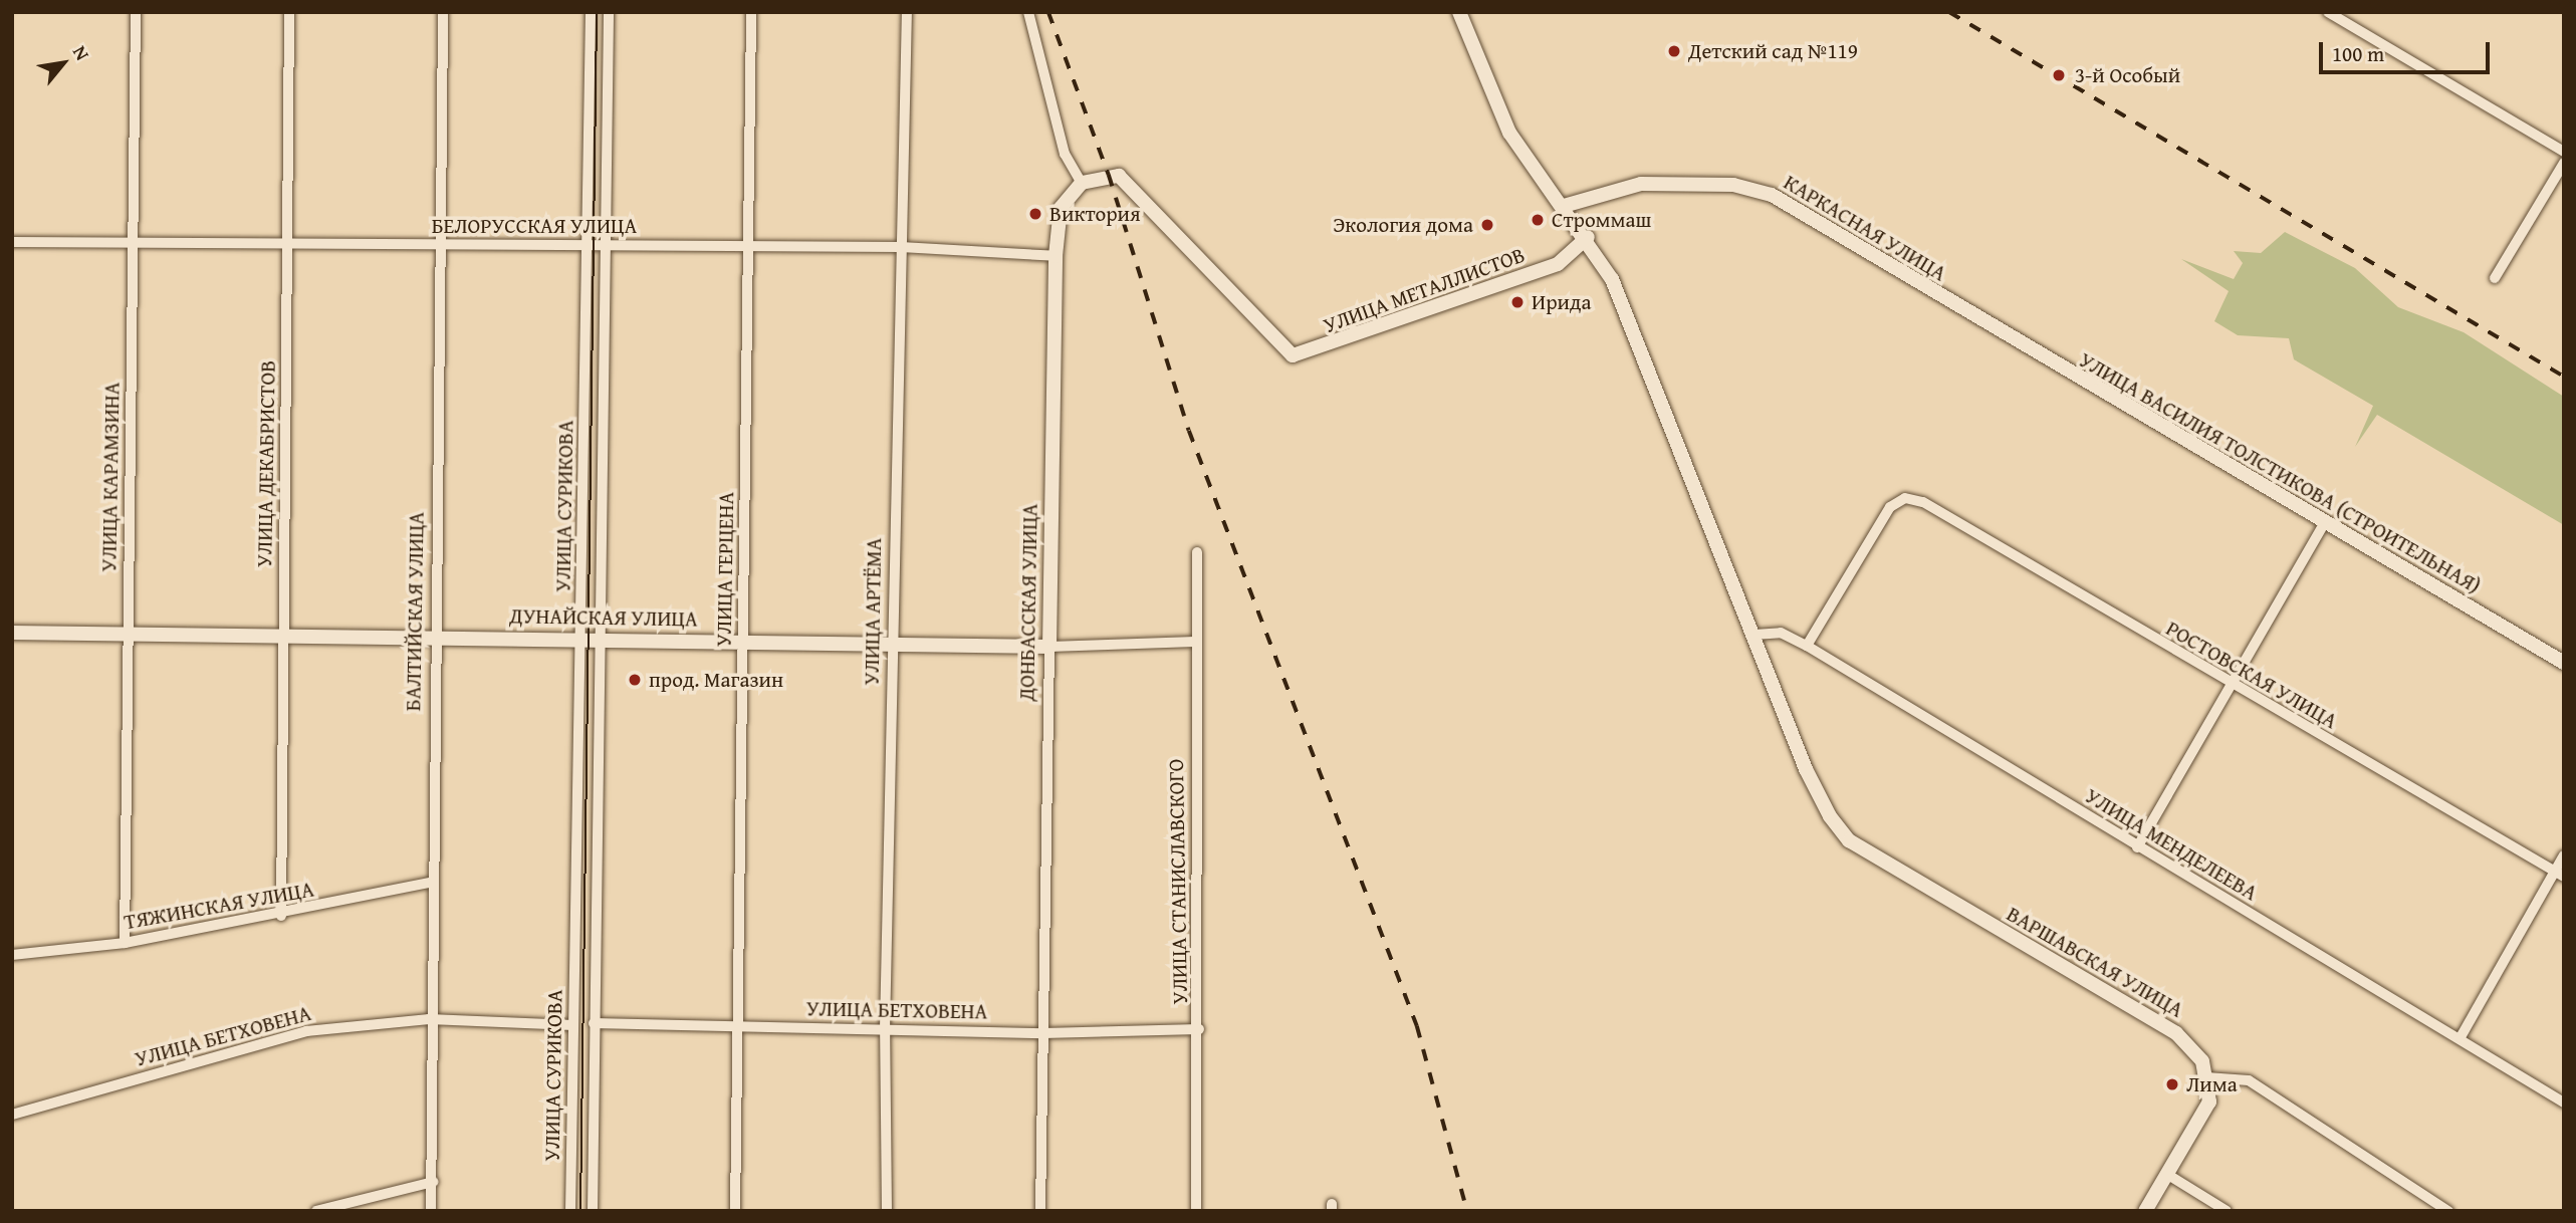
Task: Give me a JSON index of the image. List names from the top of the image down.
{
  "streets": {
    "main road": [
      "КАРКАСНАЯ УЛИЦА",
      "УЛИЦА МЕТАЛЛИСТОВ",
      "УЛИЦА ВАСИЛИЯ ТОЛСТИКОВА (СТРОИТЕЛЬНАЯ)",
      "ДОНБАССКАЯ УЛИЦА",
      "ДУНАЙСКАЯ УЛИЦА",
      "ВАРШАВСКАЯ УЛИЦА"
    ],
    "street": [
      "БЕЛОРУССКАЯ УЛИЦА",
      "УЛИЦА ДЕКАБРИСТОВ",
      "УЛИЦА КАРАМЗИНА",
      "УЛИЦА СУРИКОВА",
      "УЛИЦА ГЕРЦЕНА",
      "БАЛТИЙСКАЯ УЛИЦА",
      "УЛИЦА АРТЁМА",
      "РОСТОВСКАЯ УЛИЦА",
      "УЛИЦА МЕНДЕЛЕЕВА",
      "УЛИЦА СТАНИСЛАВСКОГО",
      "ТЯЖИНСКАЯ УЛИЦА",
      "УЛИЦА БЕТХОВЕНА"
    ]
  },
  "crossings": [
    ["БЕЛОРУССКАЯ УЛИЦА", "УЛИЦА ДЕКАБРИСТОВ"],
    ["БЕЛОРУССКАЯ УЛИЦА", "УЛИЦА КАРАМЗИНА"],
    ["БЕЛОРУССКАЯ УЛИЦА", "УЛИЦА СУРИКОВА"],
    ["БЕЛОРУССКАЯ УЛИЦА", "УЛИЦА ГЕРЦЕНА"],
    ["БЕЛОРУССКАЯ УЛИЦА", "ДОНБАССКАЯ УЛИЦА"],
    ["БЕЛОРУССКАЯ УЛИЦА", "БАЛТИЙСКАЯ УЛИЦА"],
    ["БЕЛОРУССКАЯ УЛИЦА", "УЛИЦА АРТЁМА"],
    ["КАРКАСНАЯ УЛИЦА", "УЛИЦА ВАСИЛИЯ ТОЛСТИКОВА (СТРОИТЕЛЬНАЯ)"],
    ["УЛИЦА МЕТАЛЛИСТОВ", "ДОНБАССКАЯ УЛИЦА"],
    ["УЛИЦА ДЕКАБРИСТОВ", "ДУНАЙСКАЯ УЛИЦА"],
    ["УЛИЦА ДЕКАБРИСТОВ", "ТЯЖИНСКАЯ УЛИЦА"],
    ["УЛИЦА КАРАМЗИНА", "ДУНАЙСКАЯ УЛИЦА"],
    ["УЛИЦА КАРАМЗИНА", "ТЯЖИНСКАЯ УЛИЦА"],
    ["УЛИЦА СУРИКОВА", "ДУНАЙСКАЯ УЛИЦА"],
    ["УЛИЦА СУРИКОВА", "УЛИЦА БЕТХОВЕНА"],
    ["УЛИЦА ГЕРЦЕНА", "ДУНАЙСКАЯ УЛИЦА"],
    ["УЛИЦА ГЕРЦЕНА", "УЛИЦА БЕТХОВЕНА"],
    ["ДОНБАССКАЯ УЛИЦА", "ДУНАЙСКАЯ УЛИЦА"],
    ["ДОНБАССКАЯ УЛИЦА", "УЛИЦА БЕТХОВЕНА"],
    ["БАЛТИЙСКАЯ УЛИЦА", "ДУНАЙСКАЯ УЛИЦА"],
    ["БАЛТИЙСКАЯ УЛИЦА", "ТЯЖИНСКАЯ УЛИЦА"],
    ["БАЛТИЙСКАЯ УЛИЦА", "УЛИЦА БЕТХОВЕНА"],
    ["УЛИЦА АРТЁМА", "ДУНАЙСКАЯ УЛИЦА"],
    ["УЛИЦА АРТЁМА", "УЛИЦА БЕТХОВЕНА"],
    ["ДУНАЙСКАЯ УЛИЦА", "УЛИЦА СТАНИСЛАВСКОГО"],
    ["РОСТОВСКАЯ УЛИЦА", "УЛИЦА МЕНДЕЛЕЕВА"],
    ["УЛИЦА МЕНДЕЛЕЕВА", "ВАРШАВСКАЯ УЛИЦА"],
    ["УЛИЦА СТАНИСЛАВСКОГО", "УЛИЦА БЕТХОВЕНА"]
  ],
  "places": [
    "Детский сад №119",
    "3-й Особый",
    "Виктория",
    "Строммаш",
    "Экология дома",
    "Ирида",
    "прод. Магазин",
    "Лима"
  ],
  "scale_bar": "100 m",
  "north": "top right"
}
